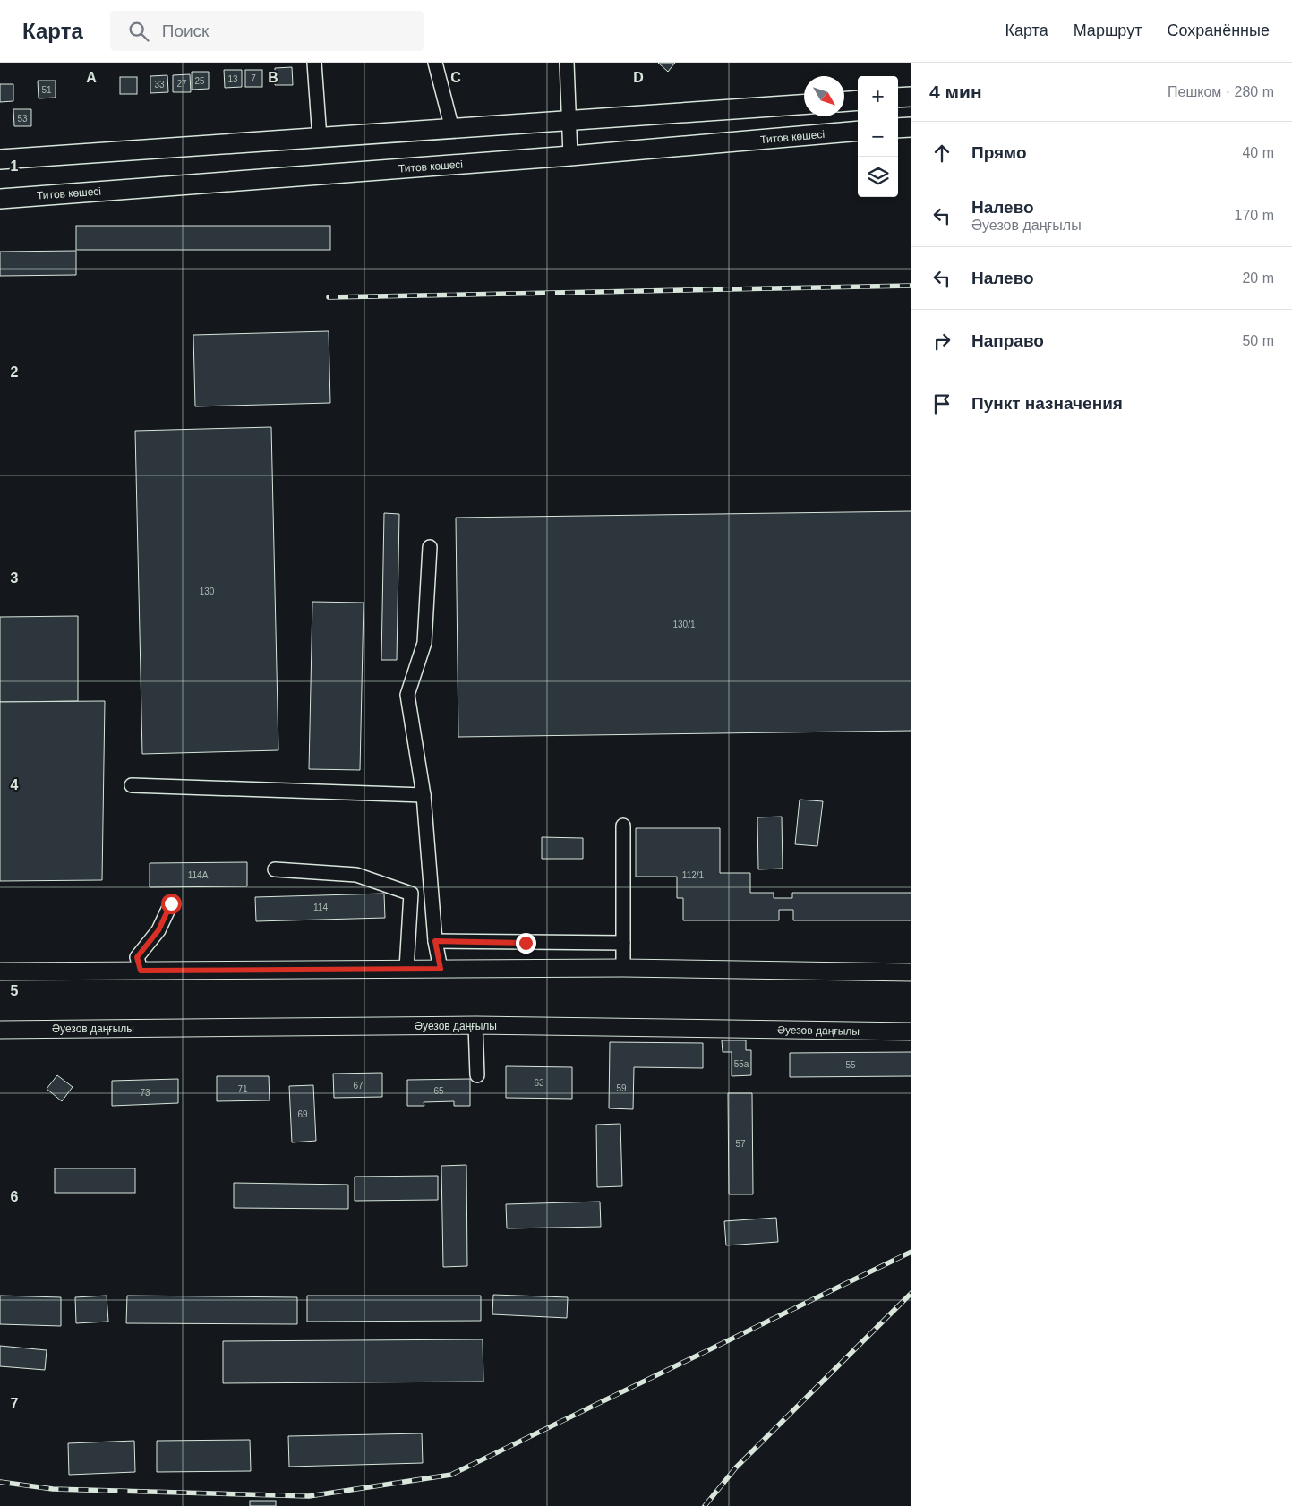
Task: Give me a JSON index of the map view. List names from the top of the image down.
{
  "streets": {
    "highway": ["Титов көшесі"],
    "main road": ["Әуезов даңғылы"]
  },
  "house_numbers": [
    "7",
    "13",
    "25",
    "27",
    "33",
    "51",
    "53",
    "130",
    "130/1",
    "114А",
    "112/1",
    "114",
    "55а",
    "55",
    "63",
    "67",
    "59",
    "71",
    "65",
    "73",
    "69",
    "57"
  ],
  "north": "bottom right",
  "page": {
    "header": "Карта",
    "search": "Поиск",
    "nav": ["Карта", "Маршрут", "Сохранённые"],
    "heading": ["4 мин", "Пешком · 280 m"],
    "map_buttons": ["+", "−"],
    "list": [
      ["Прямо", "40 m"],
      ["Налево", "Әуезов даңғылы", "170 m"],
      ["Налево", "20 m"],
      ["Направо", "50 m"],
      "Пункт назначения"
    ]
  },
  "grid": {
    "columns": [
      "A",
      "B",
      "C",
      "D"
    ],
    "rows": [
      "1",
      "2",
      "3",
      "4",
      "5",
      "6",
      "7"
    ]
  }
}
